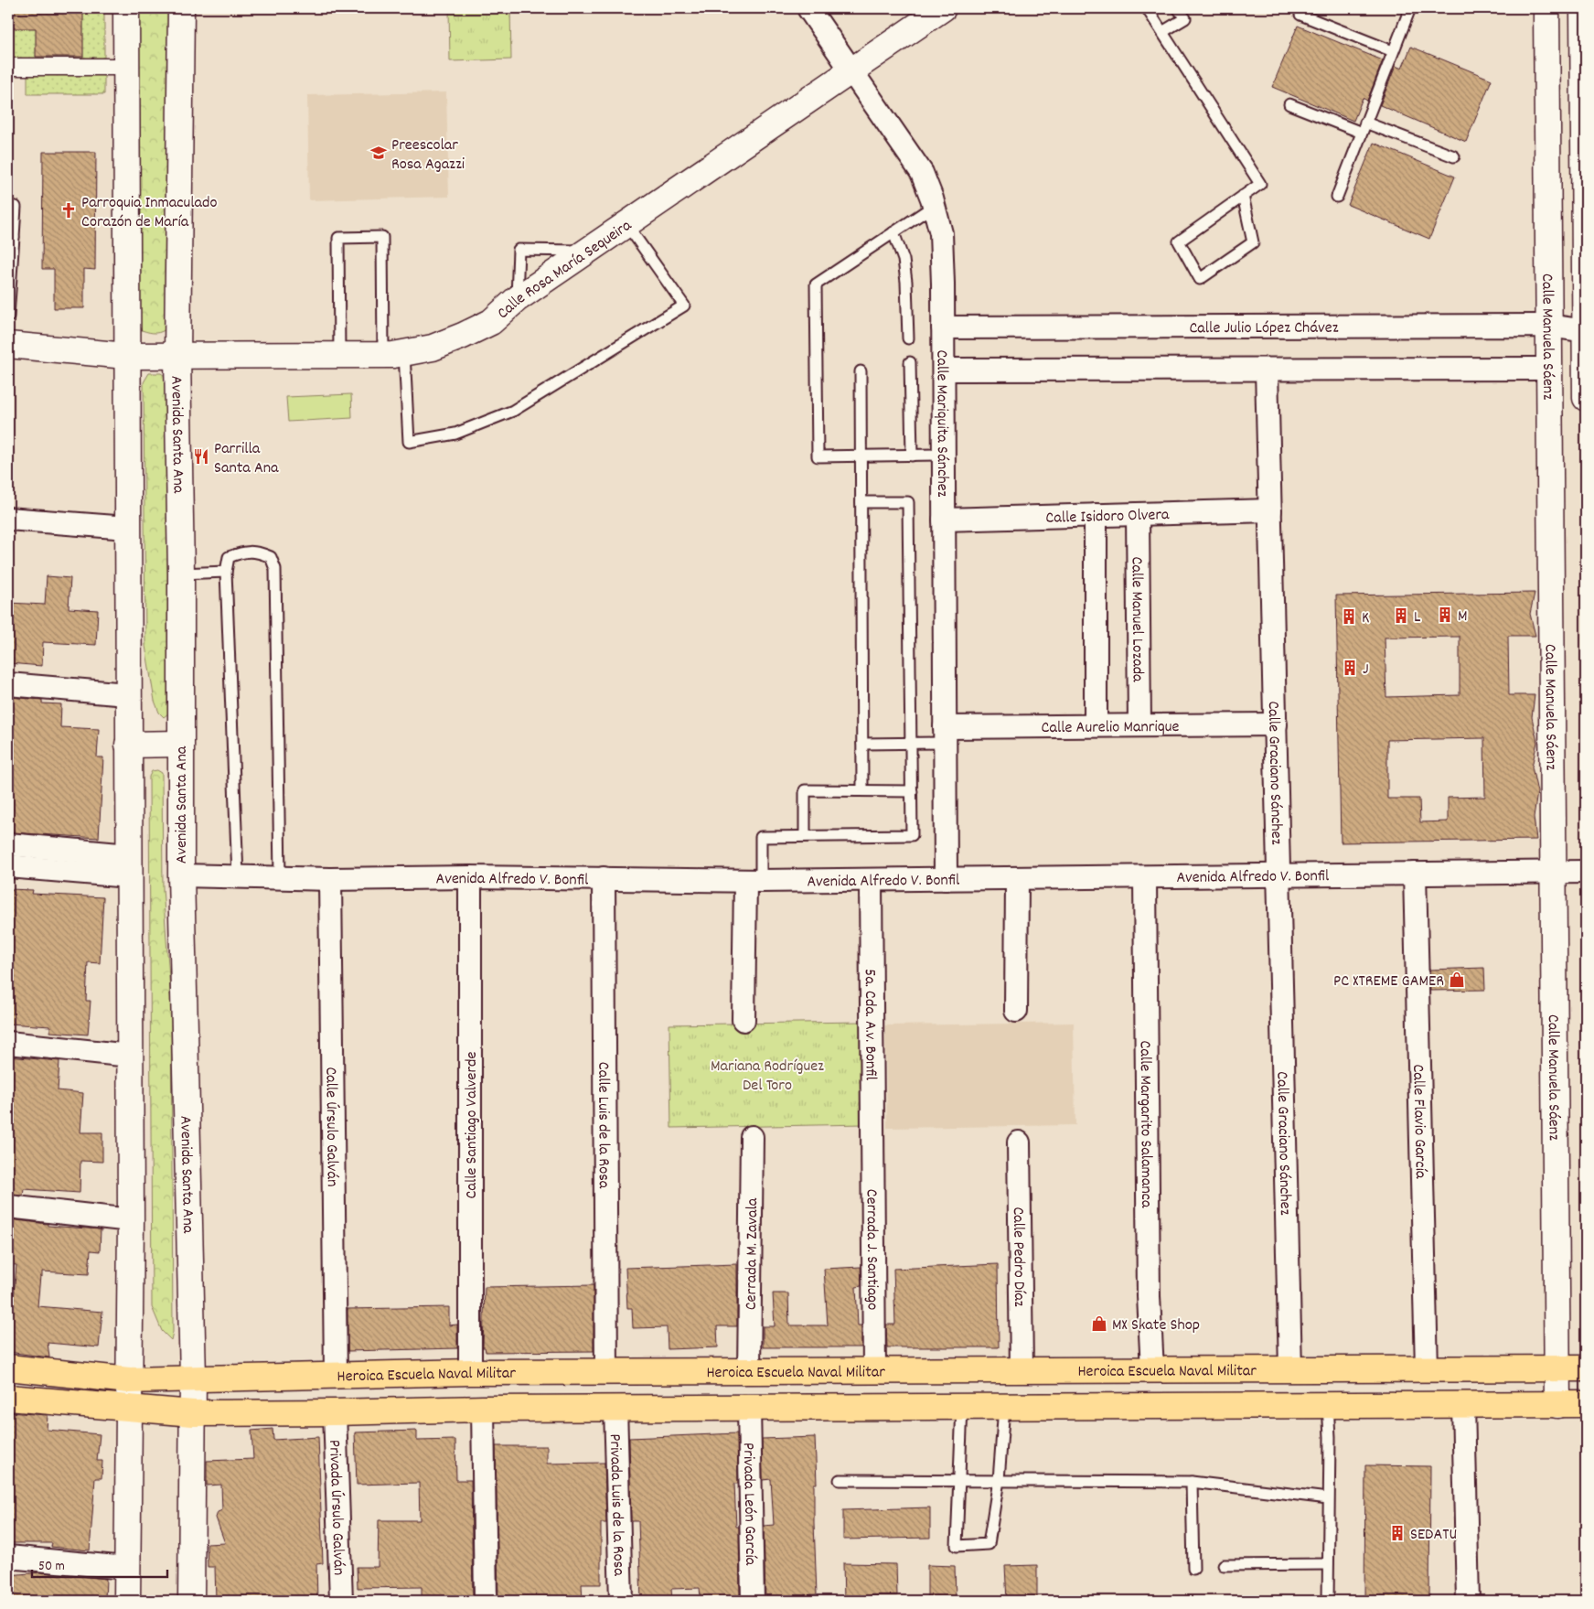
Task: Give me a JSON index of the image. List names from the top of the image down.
{
  "streets": {
    "main road": [
      "Calle Rosa María Sequeira",
      "Calle Manuela Sáenz",
      "Avenida Santa Ana",
      "Heroica Escuela Naval Militar"
    ],
    "street": [
      "Calle Julio López Chávez",
      "Calle Mariquita Sánchez",
      "Calle Isidoro Olvera",
      "Calle Manuel Lozada",
      "Calle Aurelio Manrique",
      "Calle Graciano Sánchez",
      "Avenida Alfredo V. Bonfil",
      "5a. Cda. A.v. Bonfil",
      "Calle Flavio García",
      "Calle Margarito Salamanca",
      "Calle Santiago Valverde",
      "Calle Luis de la Rosa",
      "Calle Úrsulo Galván",
      "Cerrada J. Santiago",
      "Cerrada M. Zavala",
      "Calle Pedro Díaz",
      "Privada Luis de la Rosa",
      "Privada León García",
      "Privada Úrsulo Galván"
    ]
  },
  "crossings": [
    ["Calle Rosa María Sequeira", "Calle Mariquita Sánchez"],
    ["Calle Rosa María Sequeira", "Avenida Santa Ana"],
    ["Calle Julio López Chávez", "Calle Manuela Sáenz"],
    ["Calle Julio López Chávez", "Calle Mariquita Sánchez"],
    ["Calle Manuela Sáenz", "Avenida Alfredo V. Bonfil"],
    ["Calle Manuela Sáenz", "Heroica Escuela Naval Militar"],
    ["Calle Mariquita Sánchez", "Calle Isidoro Olvera"],
    ["Calle Mariquita Sánchez", "Calle Aurelio Manrique"],
    ["Calle Mariquita Sánchez", "Avenida Alfredo V. Bonfil"],
    ["Avenida Santa Ana", "Avenida Alfredo V. Bonfil"],
    ["Avenida Santa Ana", "Heroica Escuela Naval Militar"],
    ["Calle Isidoro Olvera", "Calle Manuel Lozada"],
    ["Calle Isidoro Olvera", "Calle Graciano Sánchez"],
    ["Calle Manuel Lozada", "Calle Aurelio Manrique"],
    ["Calle Aurelio Manrique", "Calle Graciano Sánchez"],
    ["Calle Graciano Sánchez", "Avenida Alfredo V. Bonfil"],
    ["Calle Graciano Sánchez", "Heroica Escuela Naval Militar"],
    ["Avenida Alfredo V. Bonfil", "5a. Cda. A.v. Bonfil"],
    ["Avenida Alfredo V. Bonfil", "Calle Flavio García"],
    ["Avenida Alfredo V. Bonfil", "Calle Margarito Salamanca"],
    ["Avenida Alfredo V. Bonfil", "Calle Santiago Valverde"],
    ["Avenida Alfredo V. Bonfil", "Calle Luis de la Rosa"],
    ["Avenida Alfredo V. Bonfil", "Calle Úrsulo Galván"],
    ["5a. Cda. A.v. Bonfil", "Cerrada J. Santiago"],
    ["Calle Flavio García", "Heroica Escuela Naval Militar"],
    ["Calle Margarito Salamanca", "Heroica Escuela Naval Militar"],
    ["Calle Santiago Valverde", "Heroica Escuela Naval Militar"],
    ["Calle Luis de la Rosa", "Heroica Escuela Naval Militar"],
    ["Calle Úrsulo Galván", "Heroica Escuela Naval Militar"],
    ["Cerrada J. Santiago", "Heroica Escuela Naval Militar"],
    ["Cerrada M. Zavala", "Heroica Escuela Naval Militar"],
    ["Calle Pedro Díaz", "Heroica Escuela Naval Militar"]
  ],
  "parks": ["Mariana Rodríguez Del Toro"],
  "places": {
    "school or university": ["Preescolar Rosa Agazzi"],
    "church": ["Parroquia Inmaculado Corazón de María"],
    "restaurant": ["Parrilla Santa Ana"],
    "building": [
      "M",
      "L",
      "K",
      "J",
      "SEDATU"
    ],
    "shop": ["PC XTREME GAMER", "MX Skate Shop"]
  },
  "scale_bar": "50 m"
}
